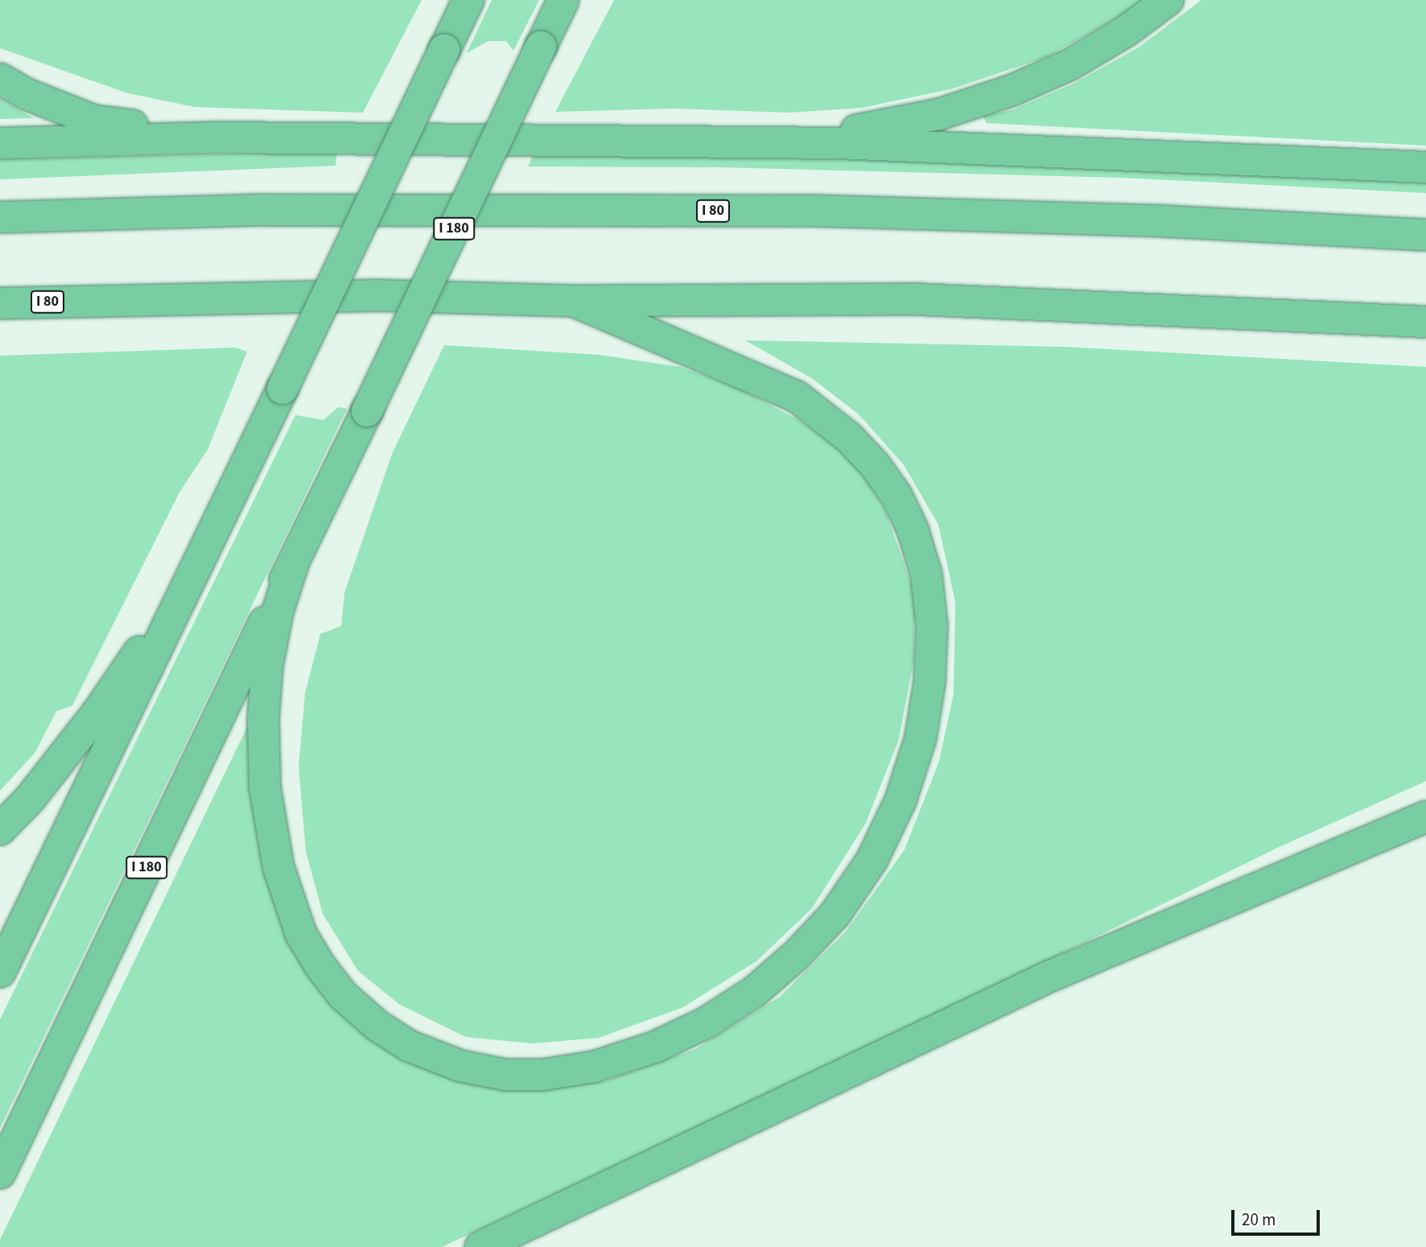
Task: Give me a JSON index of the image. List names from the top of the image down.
{
  "streets": {
    "highway": ["I 80", "I 180"]
  },
  "scale_bar": "20 m"
}
